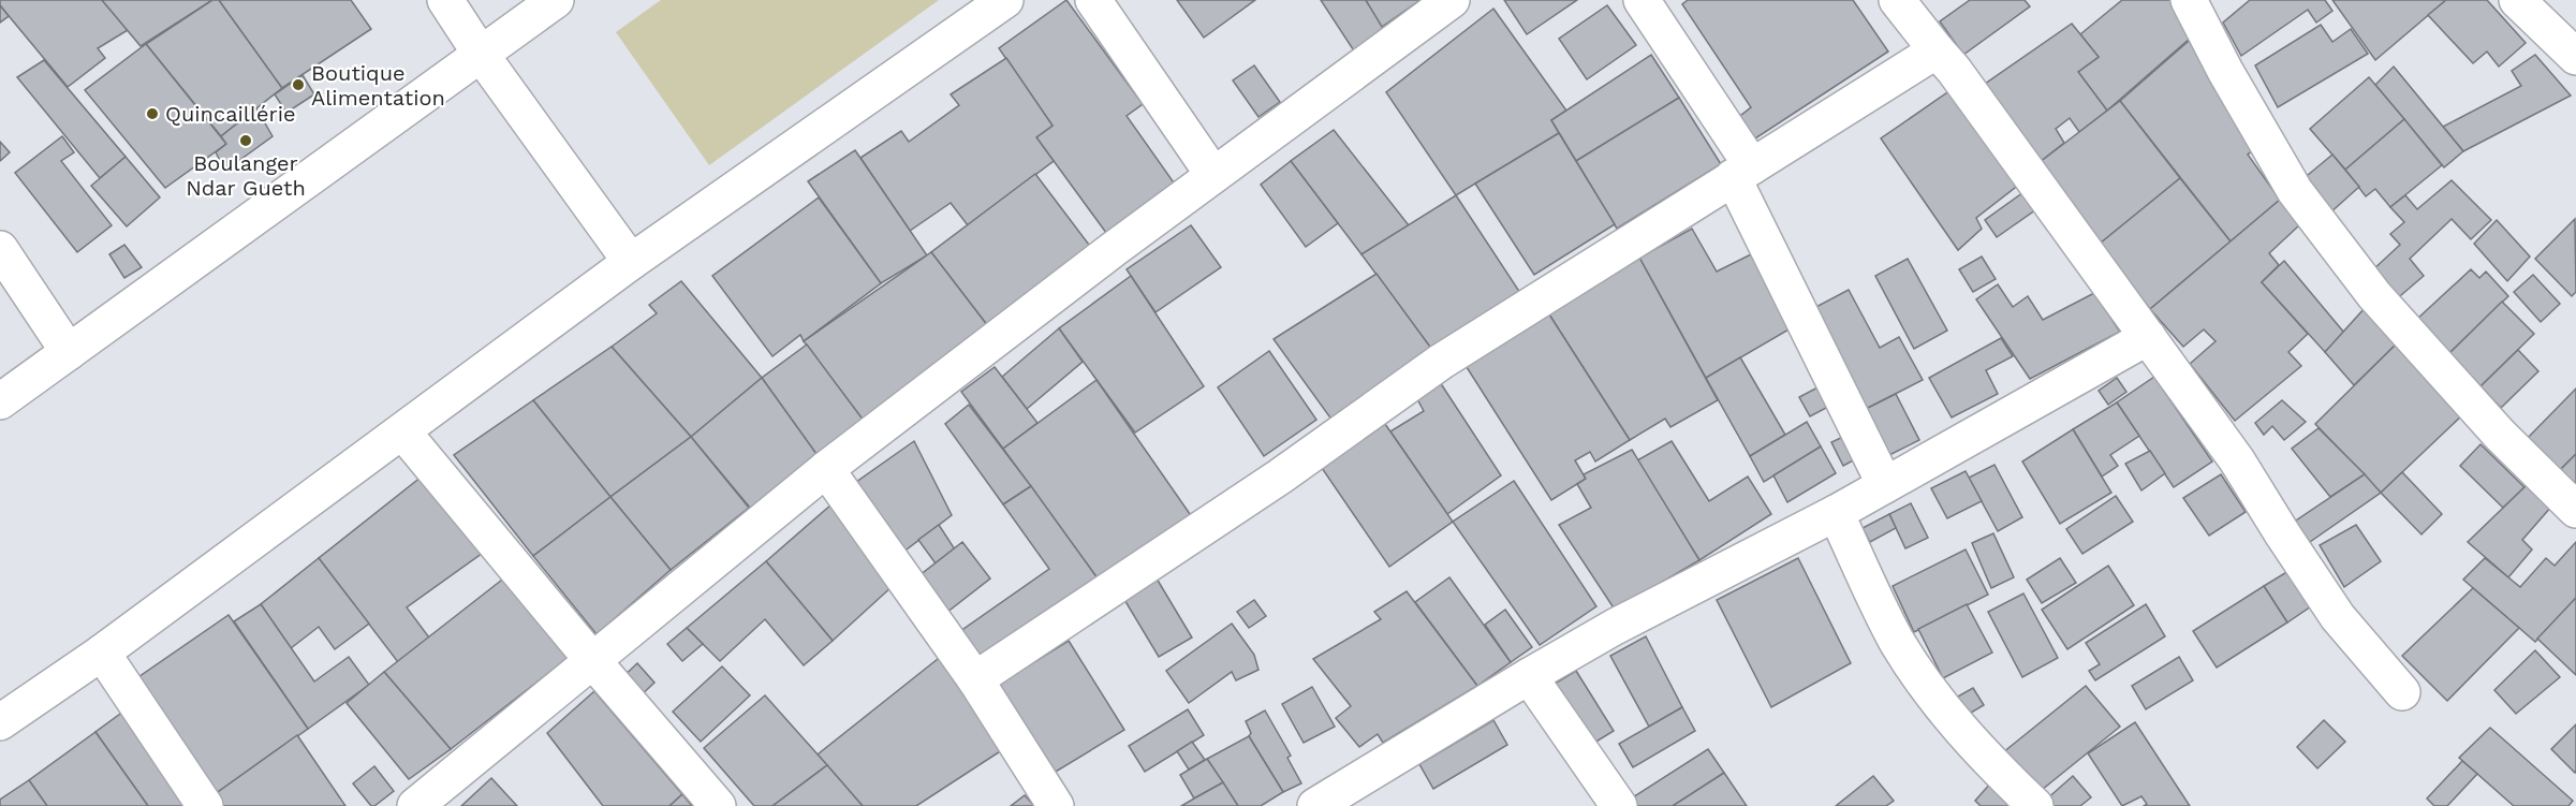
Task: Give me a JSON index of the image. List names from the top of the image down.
{
  "places": ["Boutique Alimentation", "Quincaillérie", "Boulanger Ndar Gueth"]
}
